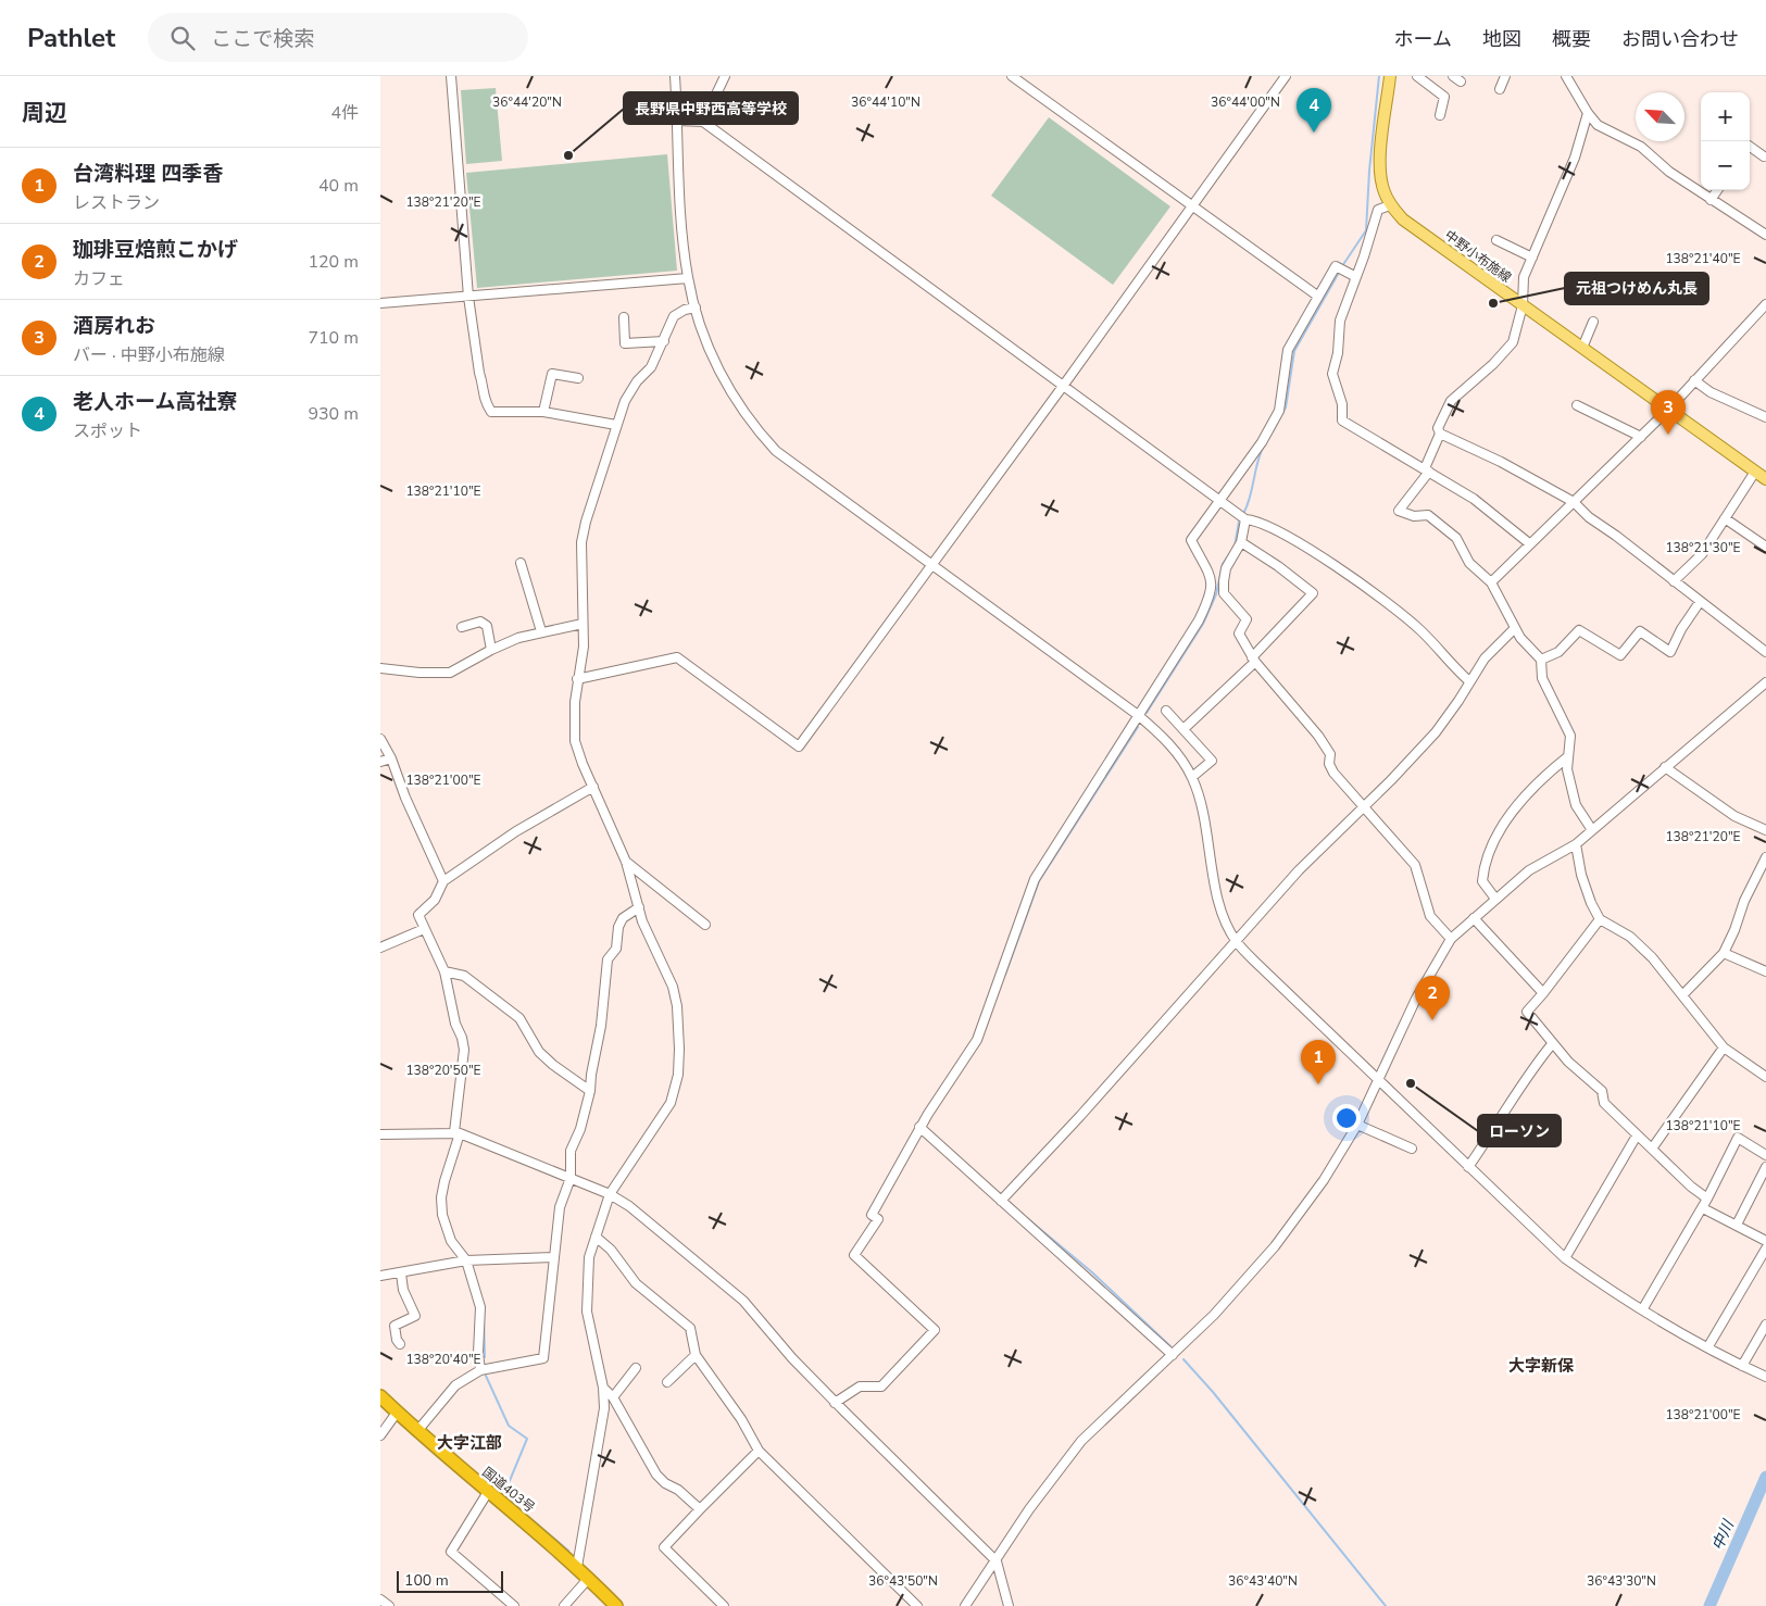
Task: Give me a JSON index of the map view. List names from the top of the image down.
{
  "streets": {
    "highway": ["国道403号"],
    "main road": ["中野小布施線"]
  },
  "districts": ["大字新保", "大字江部"],
  "water": ["中川"],
  "places": ["長野県中野西高等学校", "元祖つけめん丸長", "ローソン"],
  "scale_bar": "100 m",
  "north": "top left",
  "page": {
    "header": "Pathlet",
    "search": "ここで検索",
    "nav": [
      "ホーム",
      "地図",
      "概要",
      "お問い合わせ"
    ],
    "heading": ["周辺", "4件"],
    "pins": [
      "4",
      "3",
      "2",
      "1"
    ],
    "map_buttons": ["+", "−"],
    "list": [
      {
        "mark": "1",
        "name": "台湾料理 四季香",
        "note": "レストラン",
        "value": "40 m"
      },
      {
        "mark": "2",
        "name": "珈琲豆焙煎こかげ",
        "note": "カフェ",
        "value": "120 m"
      },
      {
        "mark": "3",
        "name": "酒房れお",
        "note": "バー · 中野小布施線",
        "value": "710 m"
      },
      {
        "mark": "4",
        "name": "老人ホーム高社寮",
        "note": "スポット",
        "value": "930 m"
      }
    ],
    "scale": "100 m"
  },
  "coordinates": [
    "36°44'20\"N",
    "36°44'10\"N",
    "36°44'00\"N",
    "138°21'20\"E",
    "138°21'40\"E",
    "138°21'10\"E",
    "138°21'30\"E",
    "138°21'00\"E",
    "138°20'50\"E",
    "138°20'40\"E",
    "36°43'50\"N",
    "36°43'40\"N",
    "36°43'30\"N"
  ]
}
